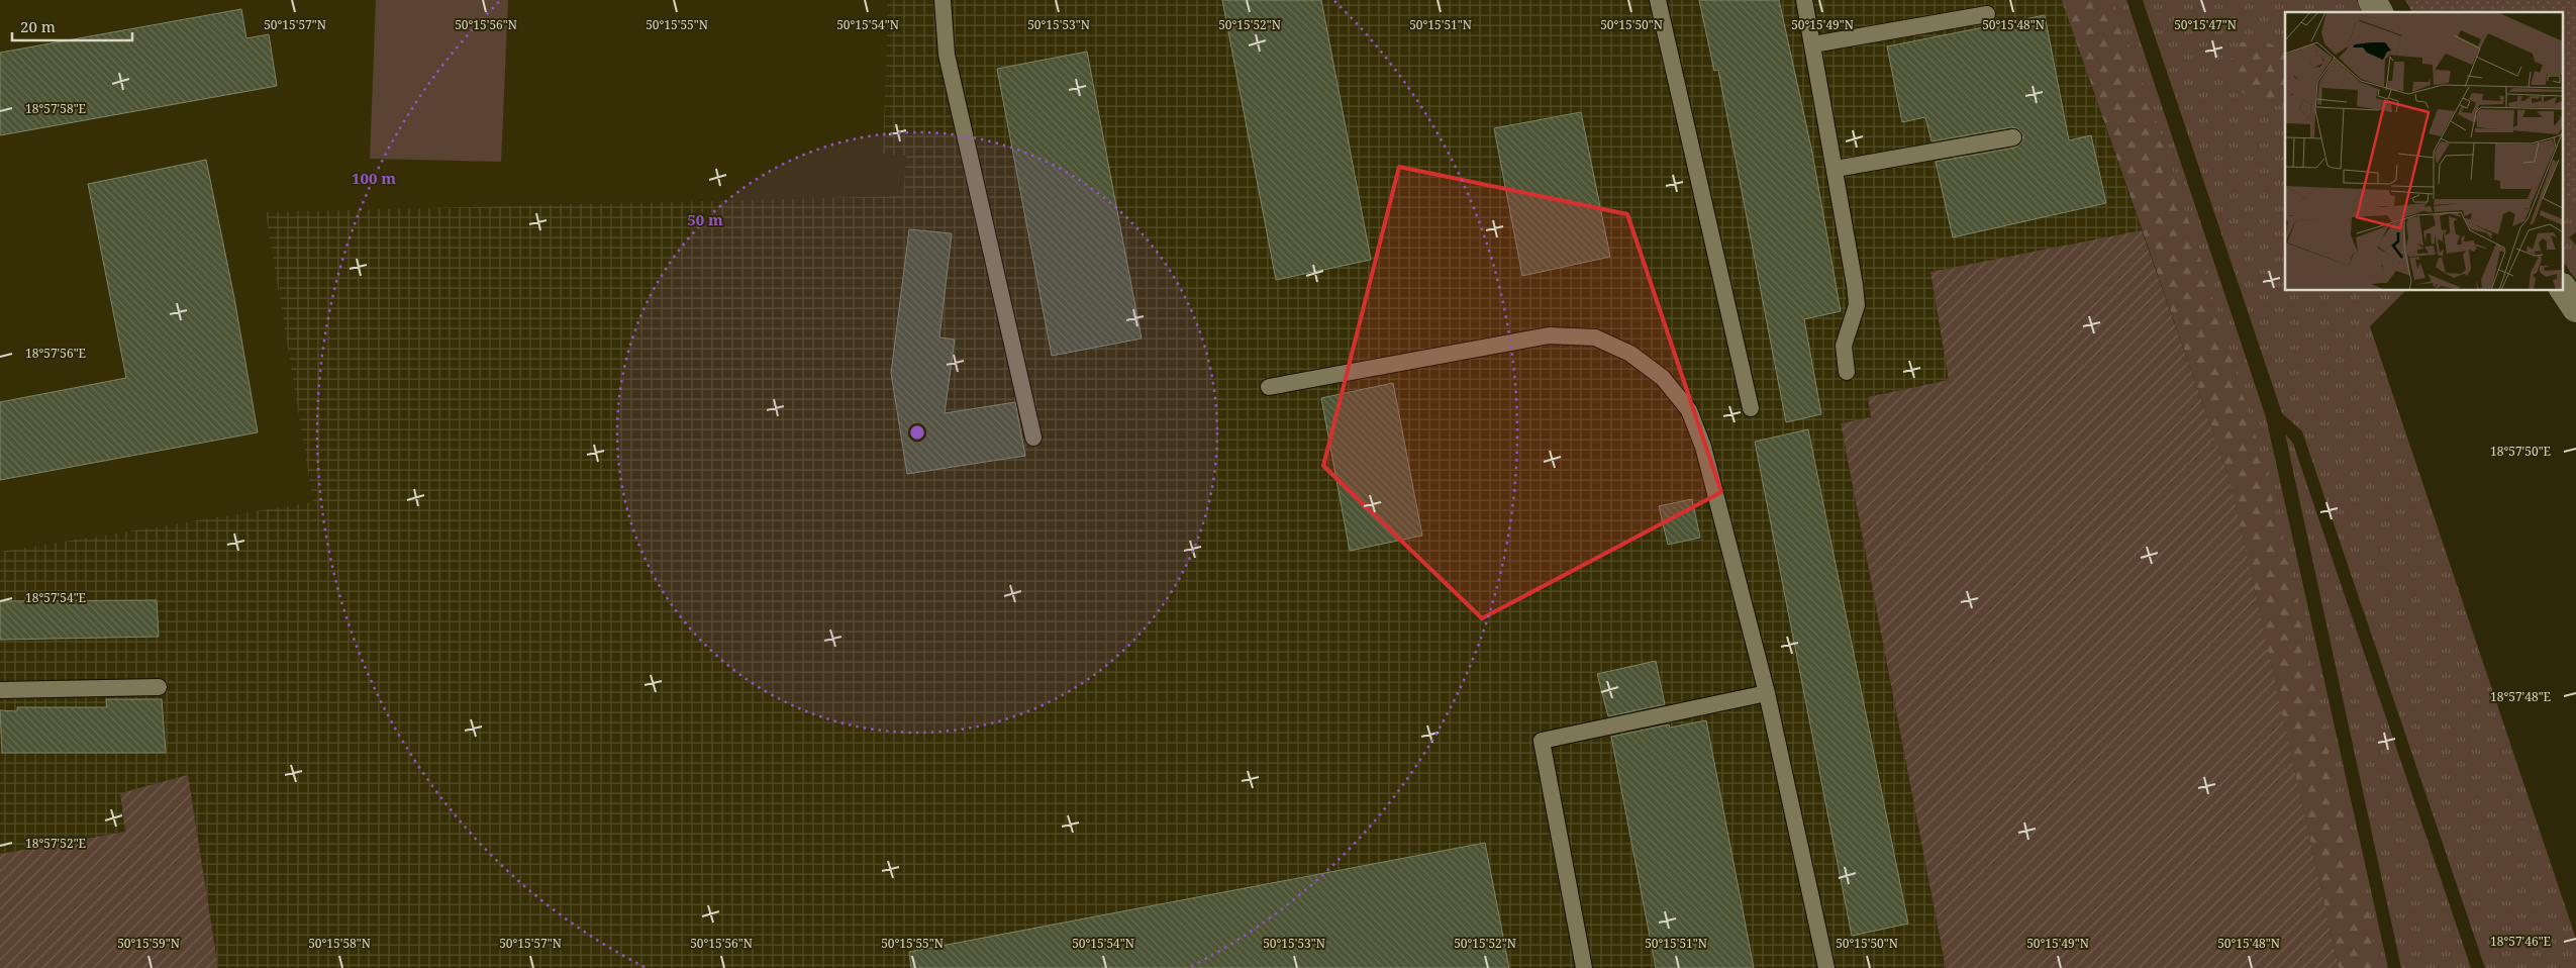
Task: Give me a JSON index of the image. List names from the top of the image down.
{
  "scale_bar": "20 m",
  "coordinates": [
    "50°15'57\"N",
    "50°15'56\"N",
    "50°15'55\"N",
    "50°15'54\"N",
    "50°15'53\"N",
    "50°15'52\"N",
    "50°15'51\"N",
    "50°15'50\"N",
    "50°15'49\"N",
    "50°15'48\"N",
    "50°15'47\"N",
    "18°57'58\"E",
    "18°57'56\"E",
    "18°57'50\"E",
    "18°57'54\"E",
    "18°57'48\"E",
    "18°57'52\"E",
    "18°57'46\"E",
    "50°15'59\"N",
    "50°15'58\"N"
  ],
  "rings": ["100 m", "50 m"]
}
